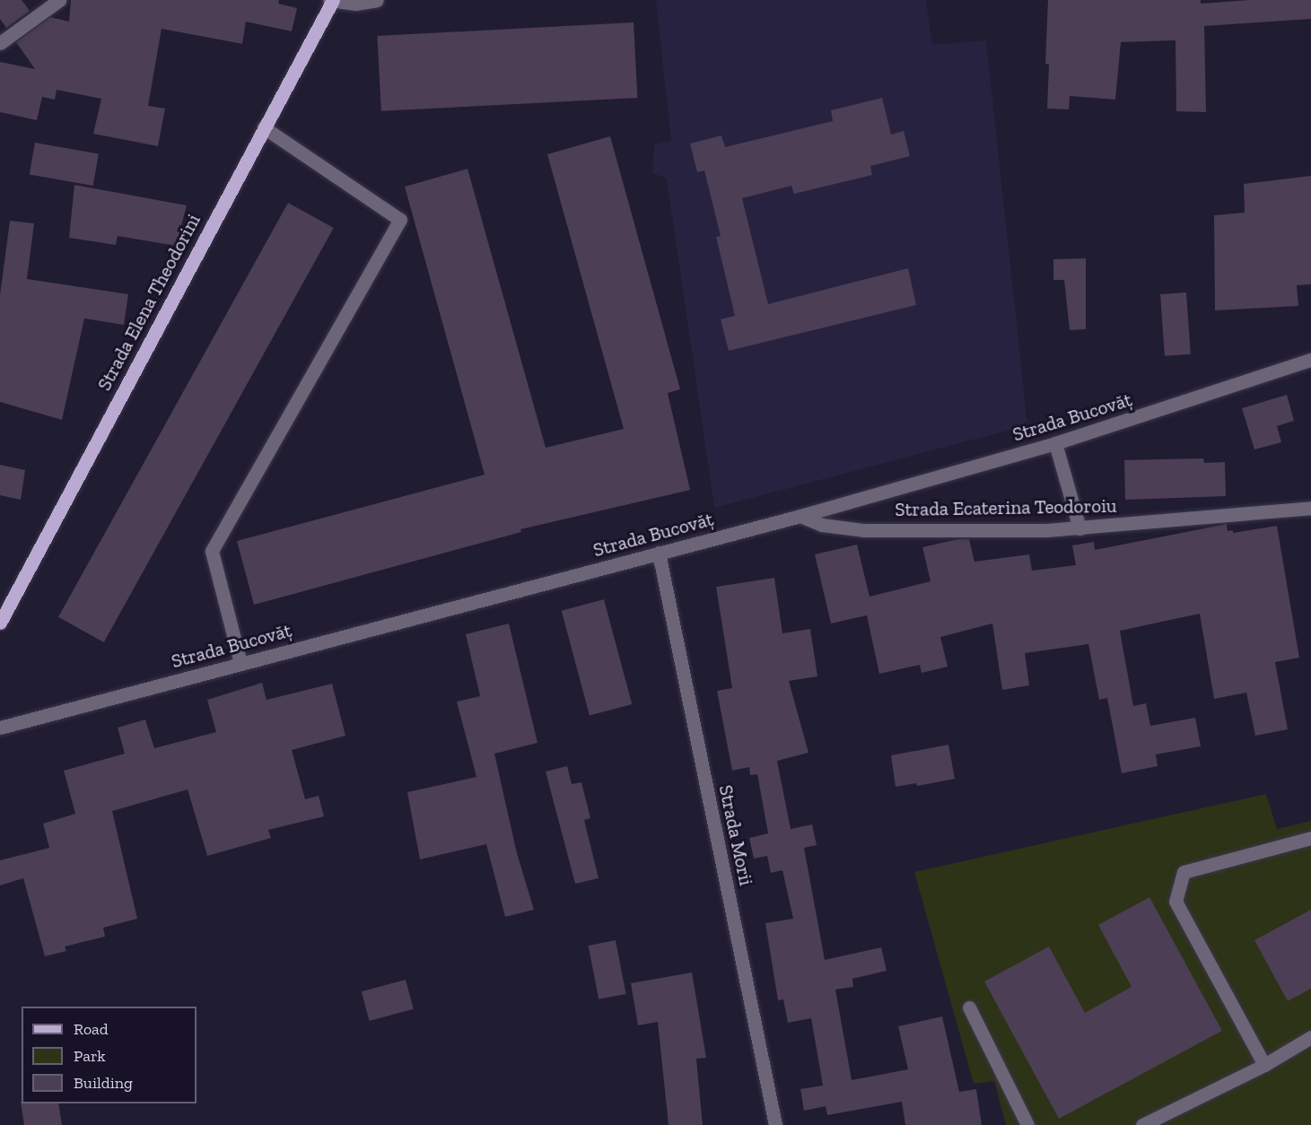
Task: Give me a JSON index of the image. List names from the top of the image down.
{
  "streets": {
    "main road": ["Strada Elena Theodorini"],
    "street": ["Strada Bucovăț", "Strada Ecaterina Teodoroiu", "Strada Morii"]
  },
  "crossings": [
    ["Strada Bucovăț", "Strada Ecaterina Teodoroiu"],
    ["Strada Bucovăț", "Strada Morii"]
  ],
  "legend": ["Road", "Park", "Building"]
}
